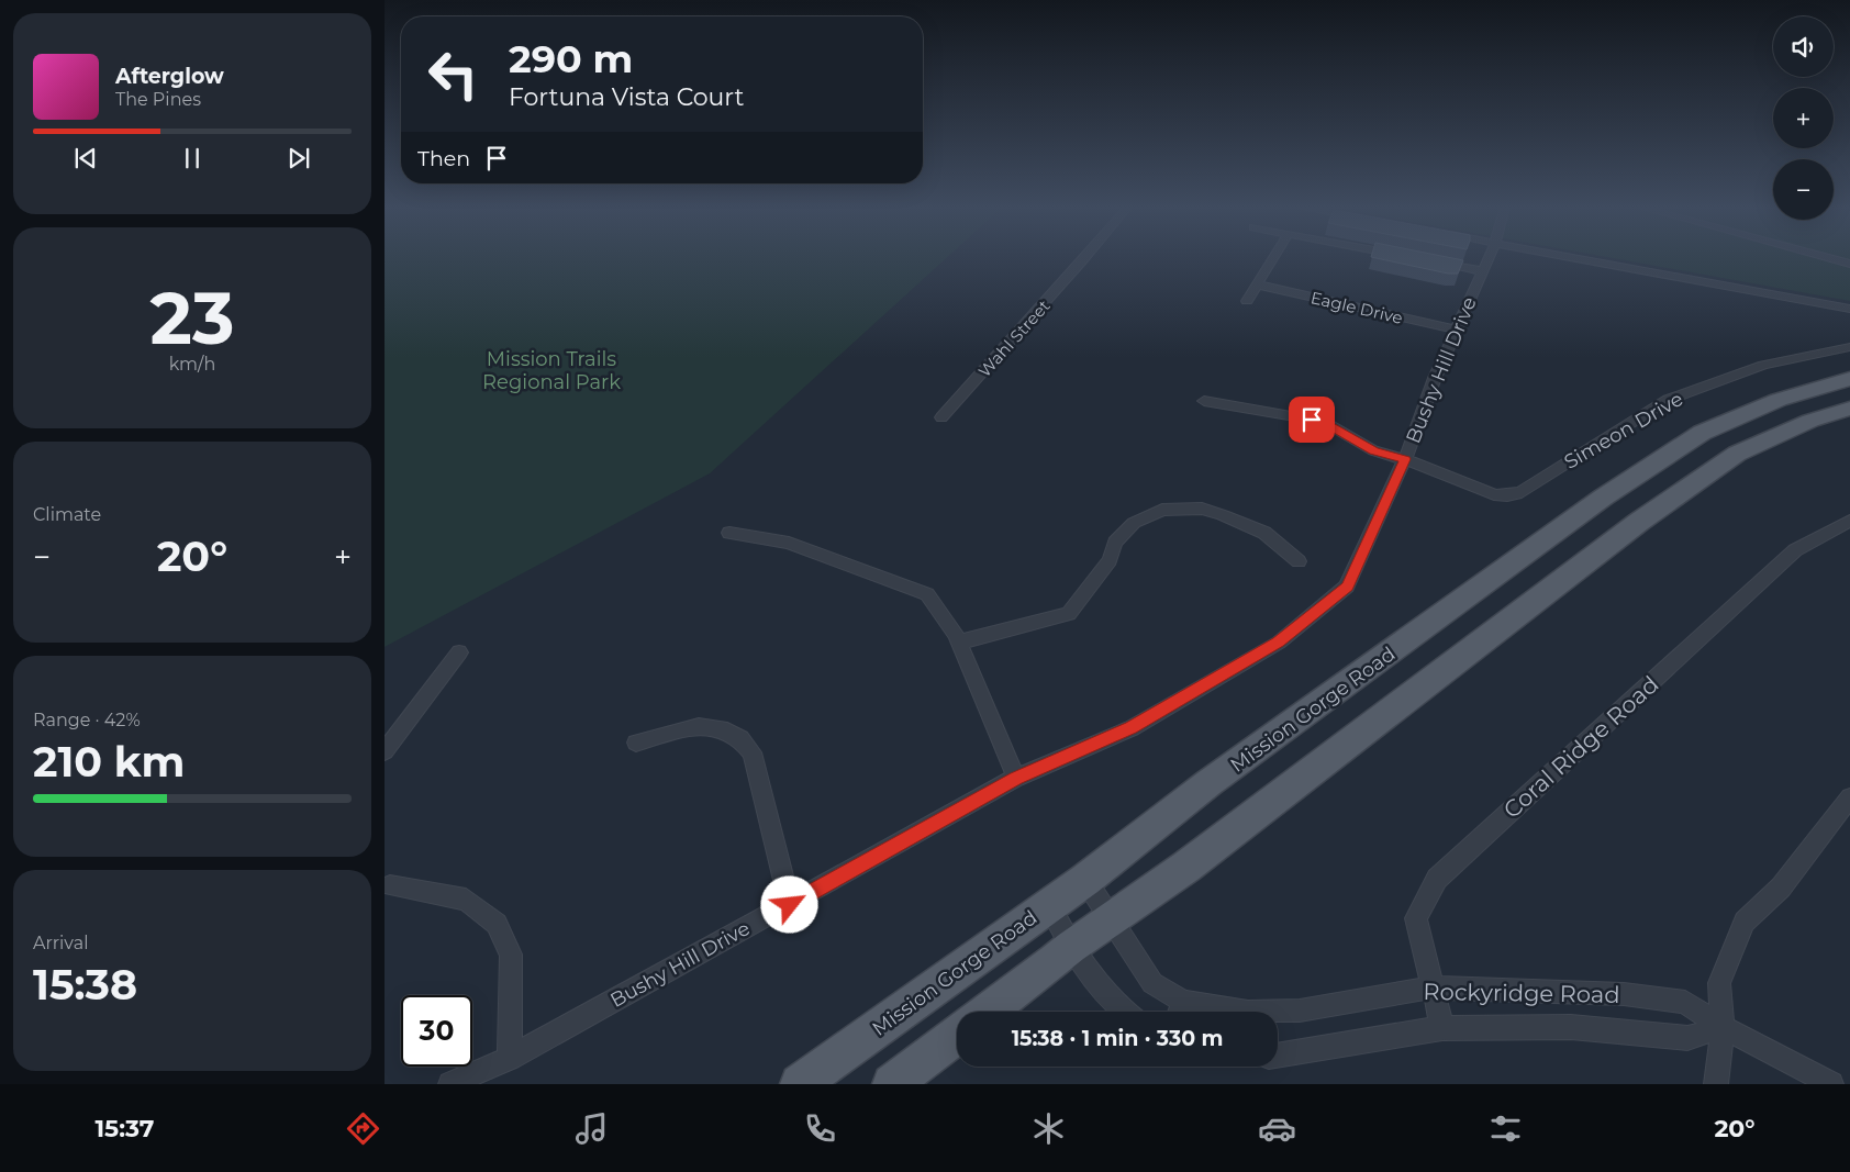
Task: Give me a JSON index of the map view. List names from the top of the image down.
{
  "streets": {
    "main road": ["Mission Gorge Road"],
    "street": [
      "Eagle Drive",
      "Wahl Street",
      "Bushy Hill Drive",
      "Simeon Drive",
      "Coral Ridge Road",
      "Rockyridge Road"
    ]
  },
  "crossings": [
    ["Eagle Drive", "Bushy Hill Drive"],
    ["Bushy Hill Drive", "Simeon Drive"],
    ["Mission Gorge Road", "Rockyridge Road"],
    ["Coral Ridge Road", "Rockyridge Road"]
  ],
  "parks": ["Mission Trails Regional Park"],
  "page": {
    "map_buttons": ["+", "−"],
    "turn": ["290 m", "Fortuna Vista Court"],
    "song": ["Afterglow", "The Pines"],
    "then": "Then",
    "tile": [
      ["23", "km/h"],
      "Climate",
      ["Range · 42%", "210 km"],
      ["Arrival", "15:38"]
    ],
    "heat": ["−", "20°", "+"],
    "limit": "30",
    "trip": "15:38 · 1 min · 330 m",
    "tabs": ["15:37", "20°"]
  }
}
